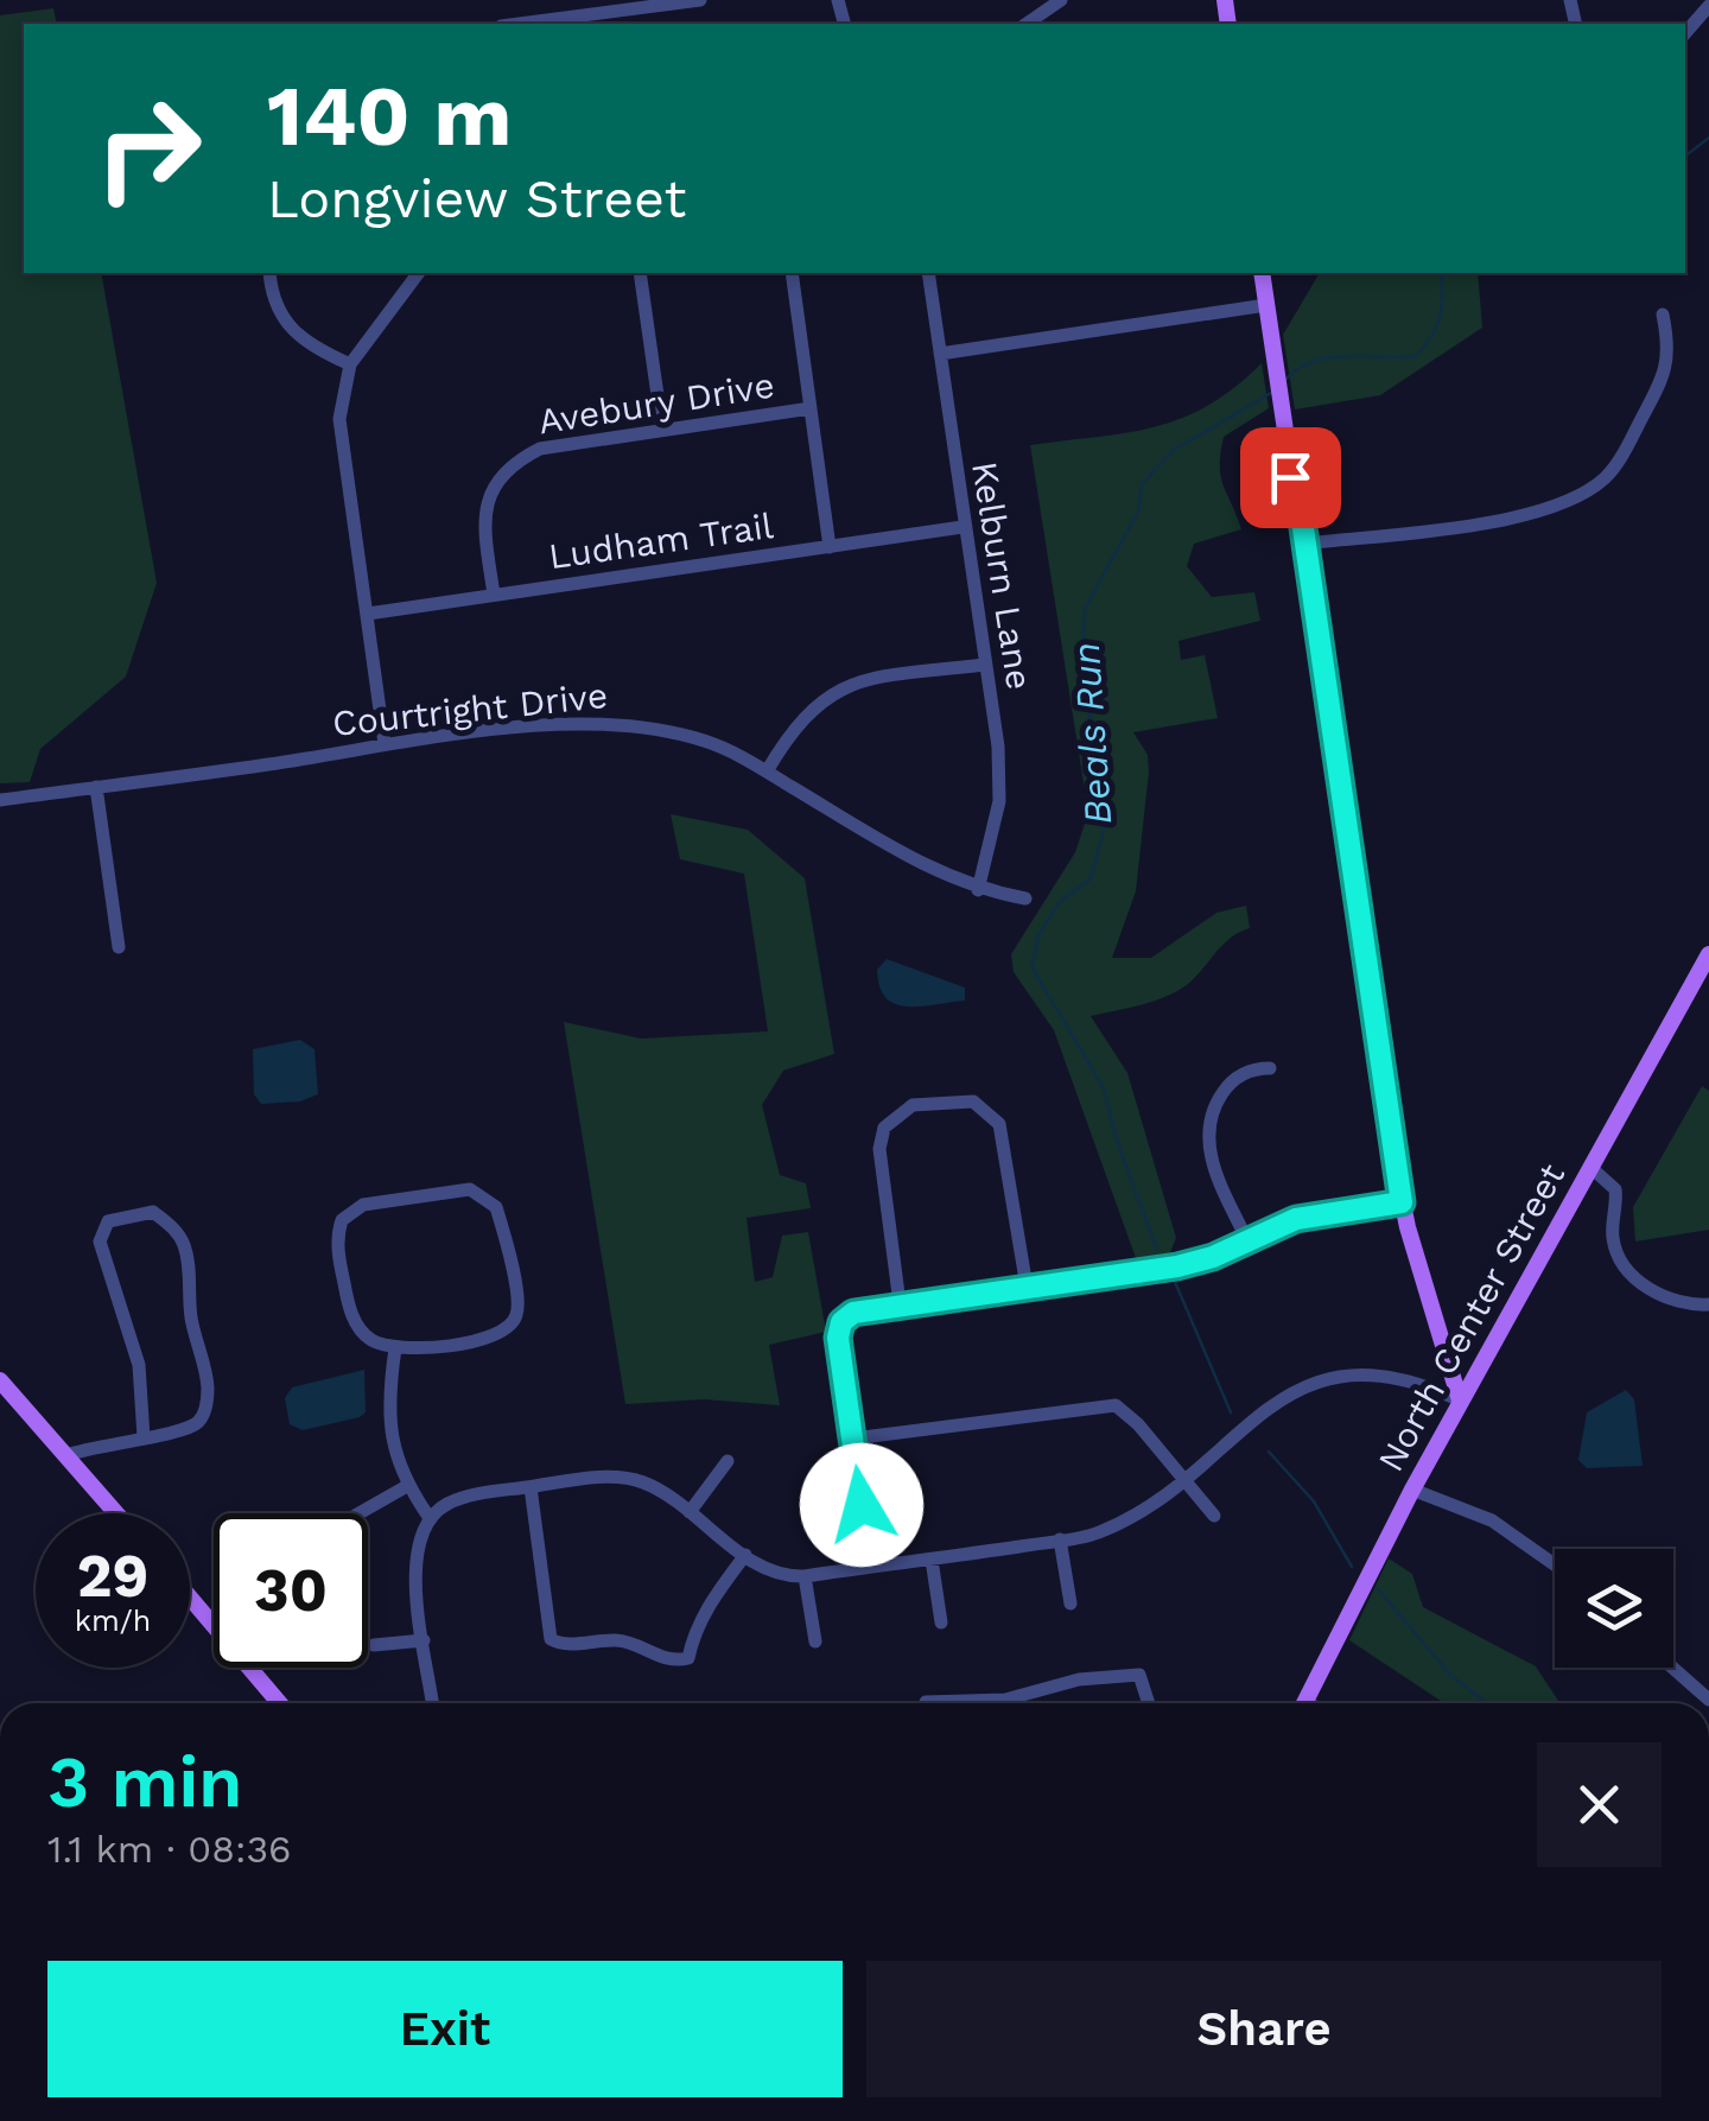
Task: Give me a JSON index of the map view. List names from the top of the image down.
{
  "streets": {
    "main road": ["North Center Street"],
    "street": [
      "Avebury Drive",
      "Ludham Trail",
      "Kelburn Lane",
      "Courtright Drive"
    ]
  },
  "crossings": [
    ["Avebury Drive", "Ludham Trail"],
    ["Ludham Trail", "Kelburn Lane"],
    ["Kelburn Lane", "Courtright Drive"]
  ],
  "water": ["Beals Run"],
  "page": {
    "turn": ["140 m", "Longview Street"],
    "speed": "29 km/h",
    "limit": "30",
    "heading": ["3 min", "1.1 km · 08:36"],
    "buttons": ["Exit", "Share"]
  }
}
